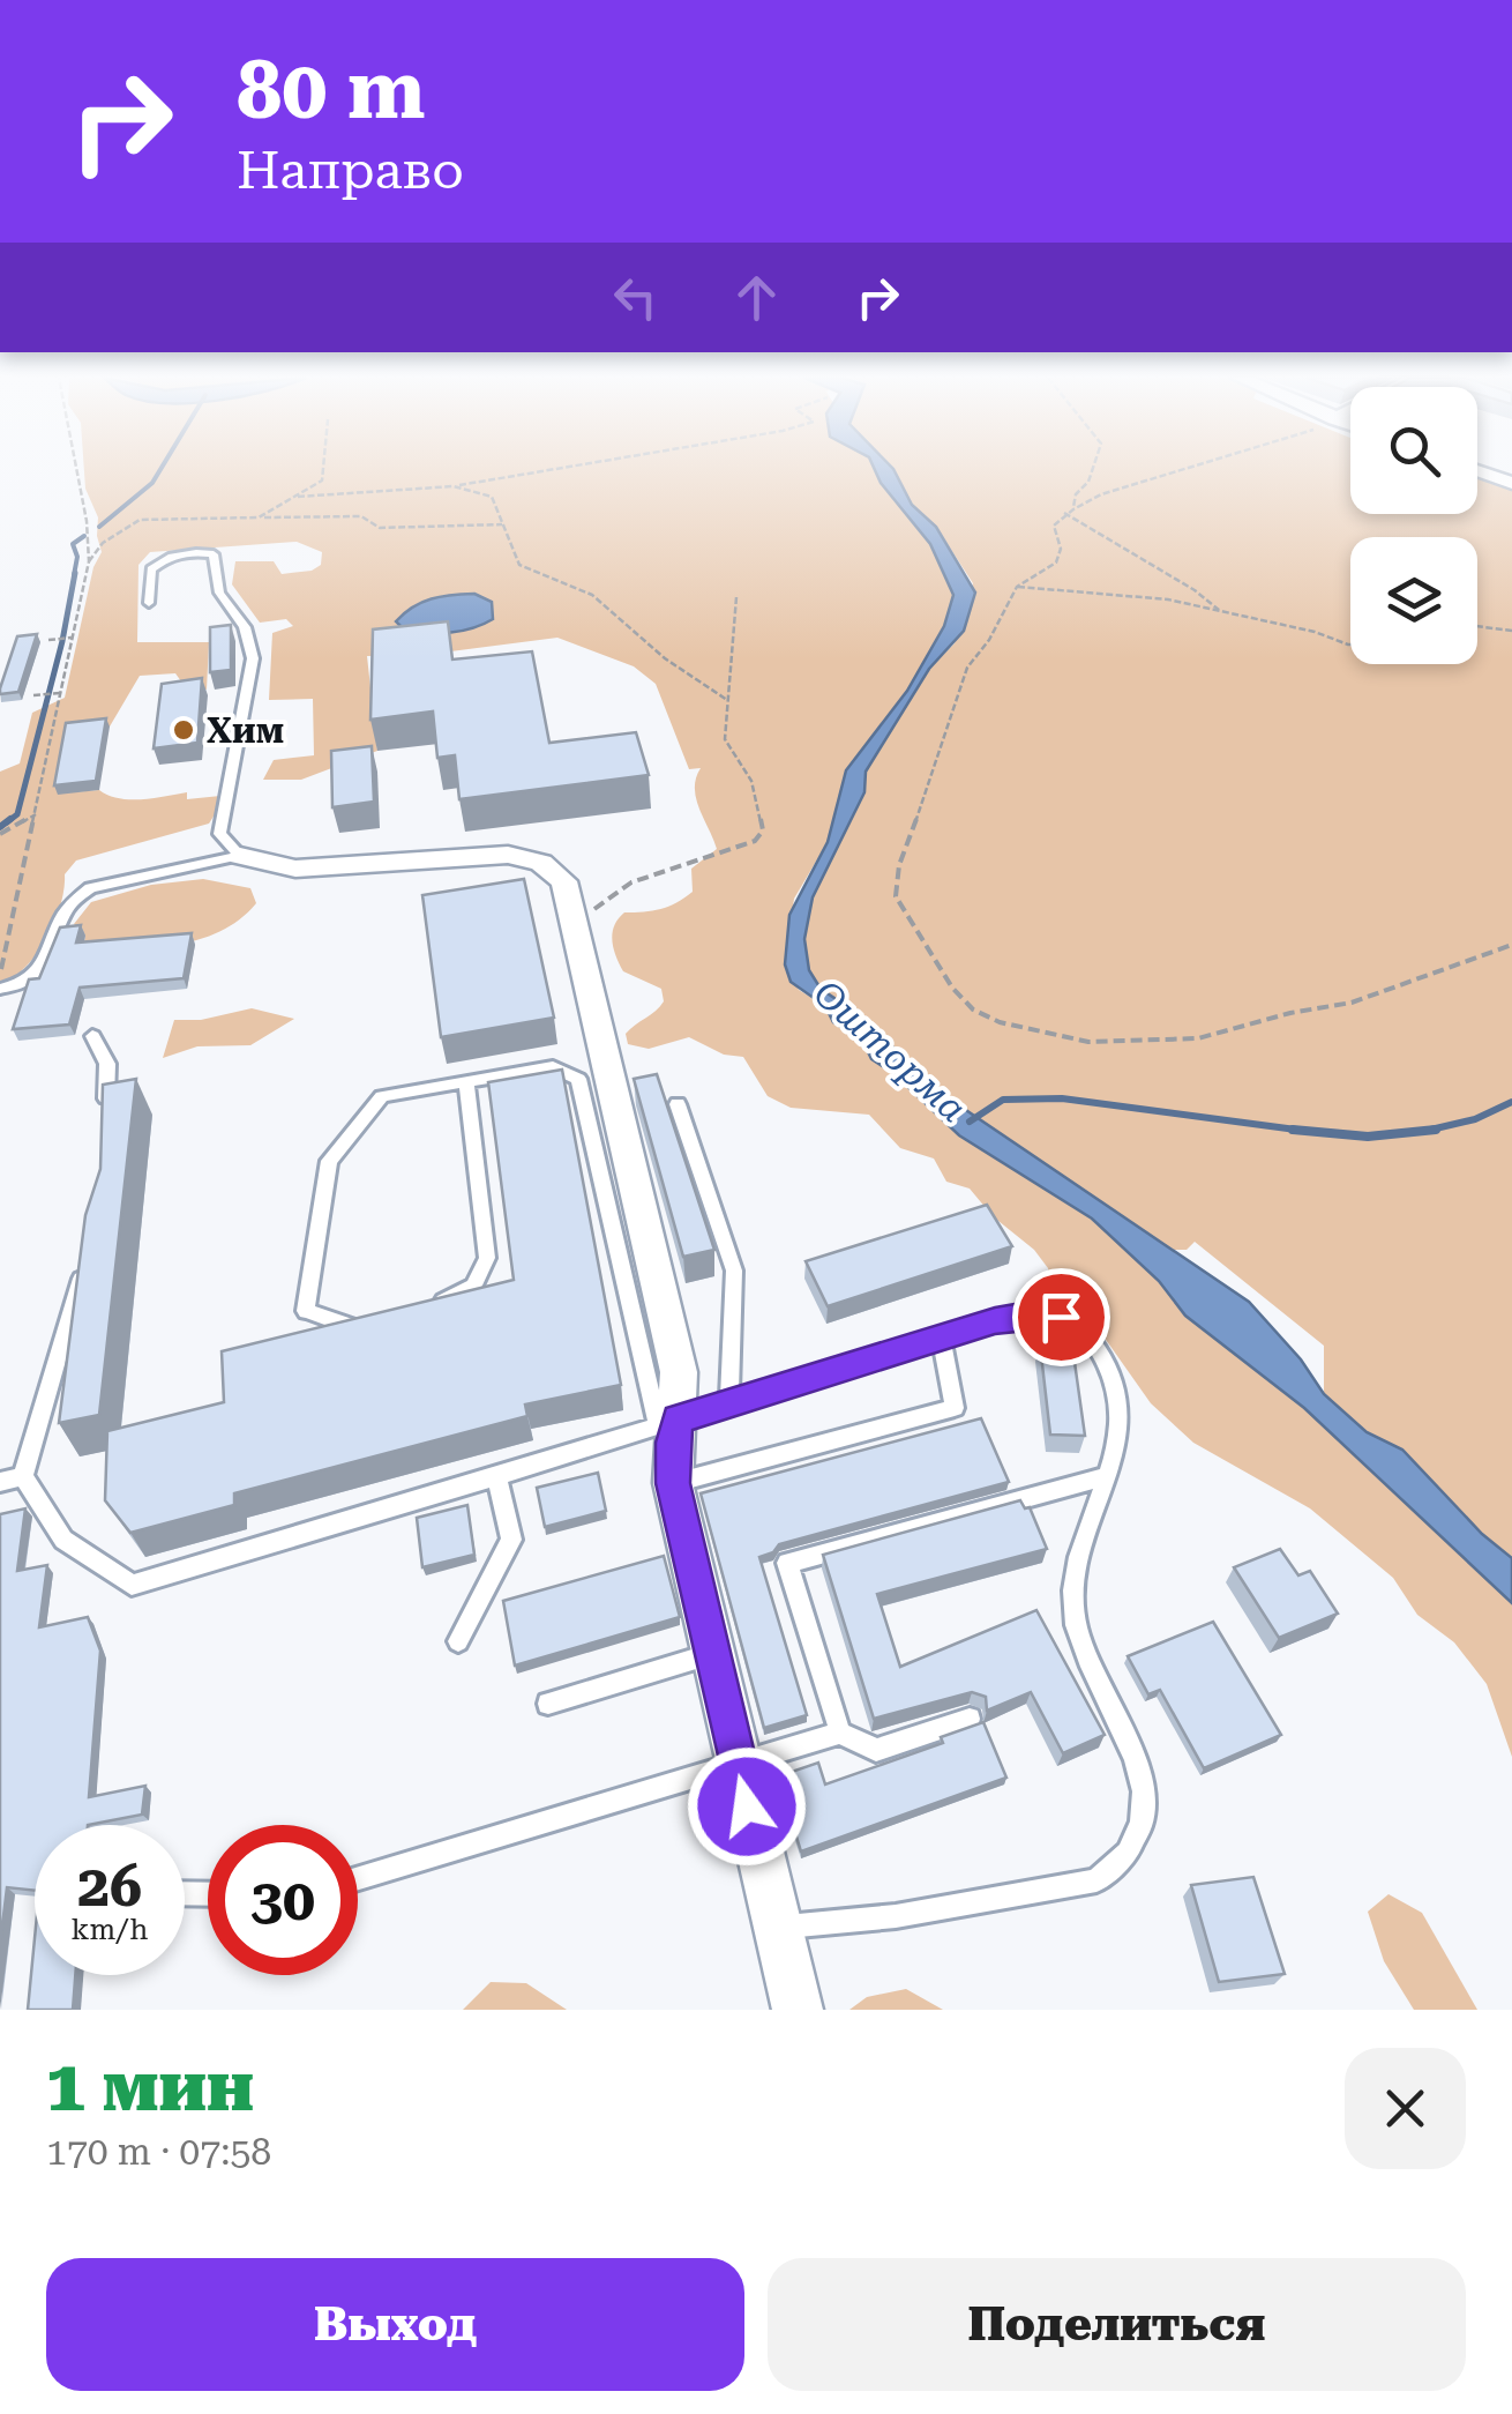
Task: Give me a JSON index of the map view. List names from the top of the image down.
{
  "water": ["Ошторма"],
  "places": ["Хим"],
  "page": {
    "turn": ["80 m", "Направо"],
    "speed": "26 km/h",
    "limit": "30",
    "heading": ["1 мин", "170 m · 07:58"],
    "buttons": ["Выход", "Поделиться"]
  }
}
